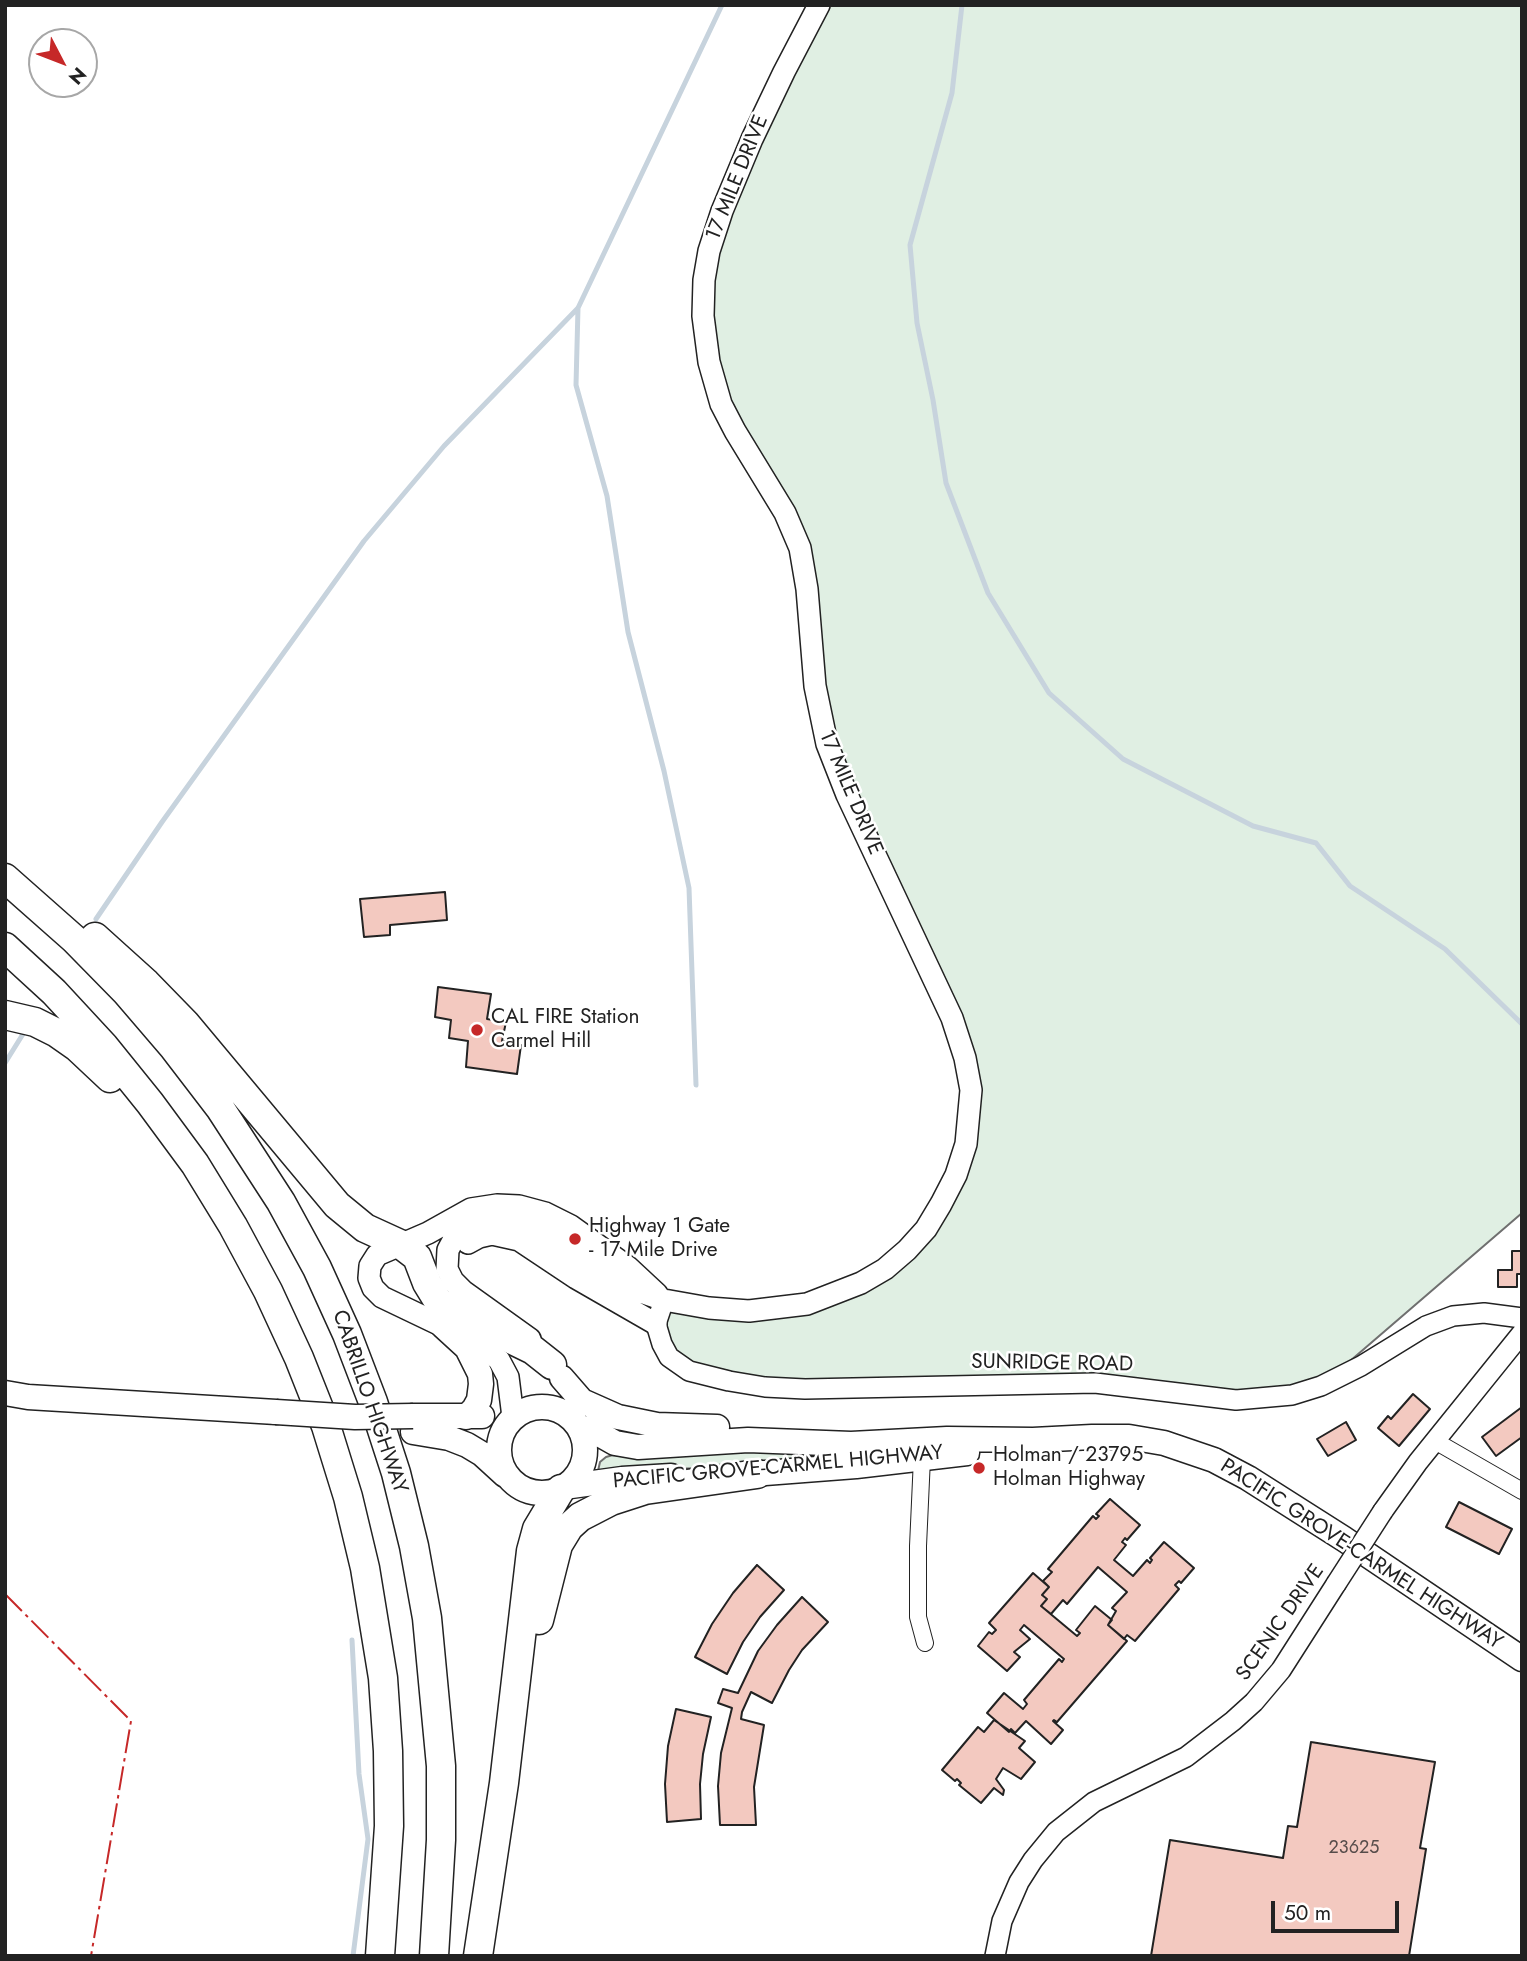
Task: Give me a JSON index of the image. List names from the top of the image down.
{
  "streets": {
    "highway": ["CABRILLO HIGHWAY"],
    "main road": ["17 MILE DRIVE", "PACIFIC GROVE-CARMEL HIGHWAY"],
    "street": ["SUNRIDGE ROAD", "SCENIC DRIVE"]
  },
  "places": ["CAL FIRE Station Carmel Hill", "Highway 1 Gate - 17 Mile Drive", "Holman / 23795 Holman Highway"],
  "house_numbers": ["23625"],
  "scale_bar": "50 m",
  "north": "bottom right"
}
